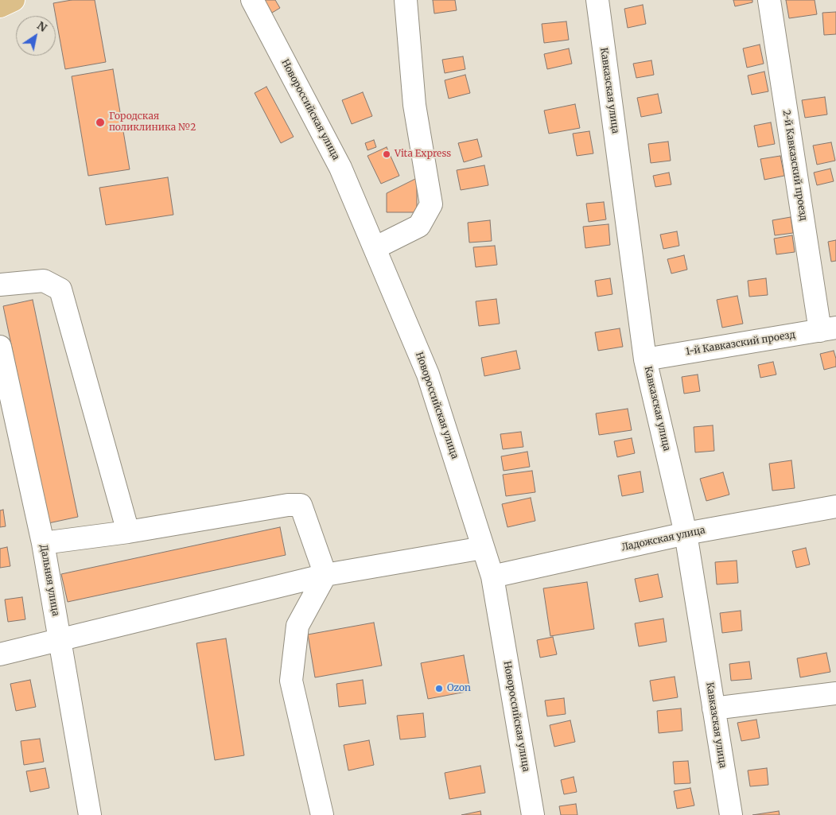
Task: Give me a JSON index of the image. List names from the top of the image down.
{
  "streets": {
    "street": [
      "Кавказская улица",
      "Новороссийская улица",
      "2-й Кавказский проезд",
      "1-й Кавказский проезд",
      "Ладожская улица",
      "Дальняя улица"
    ]
  },
  "crossings": [
    ["Кавказская улица", "1-й Кавказский проезд"],
    ["Кавказская улица", "Ладожская улица"],
    ["Новороссийская улица", "Ладожская улица"],
    ["2-й Кавказский проезд", "1-й Кавказский проезд"]
  ],
  "places": ["Городская поликлиника №2", "Vita Express", "Ozon"],
  "north": "top right"
}
